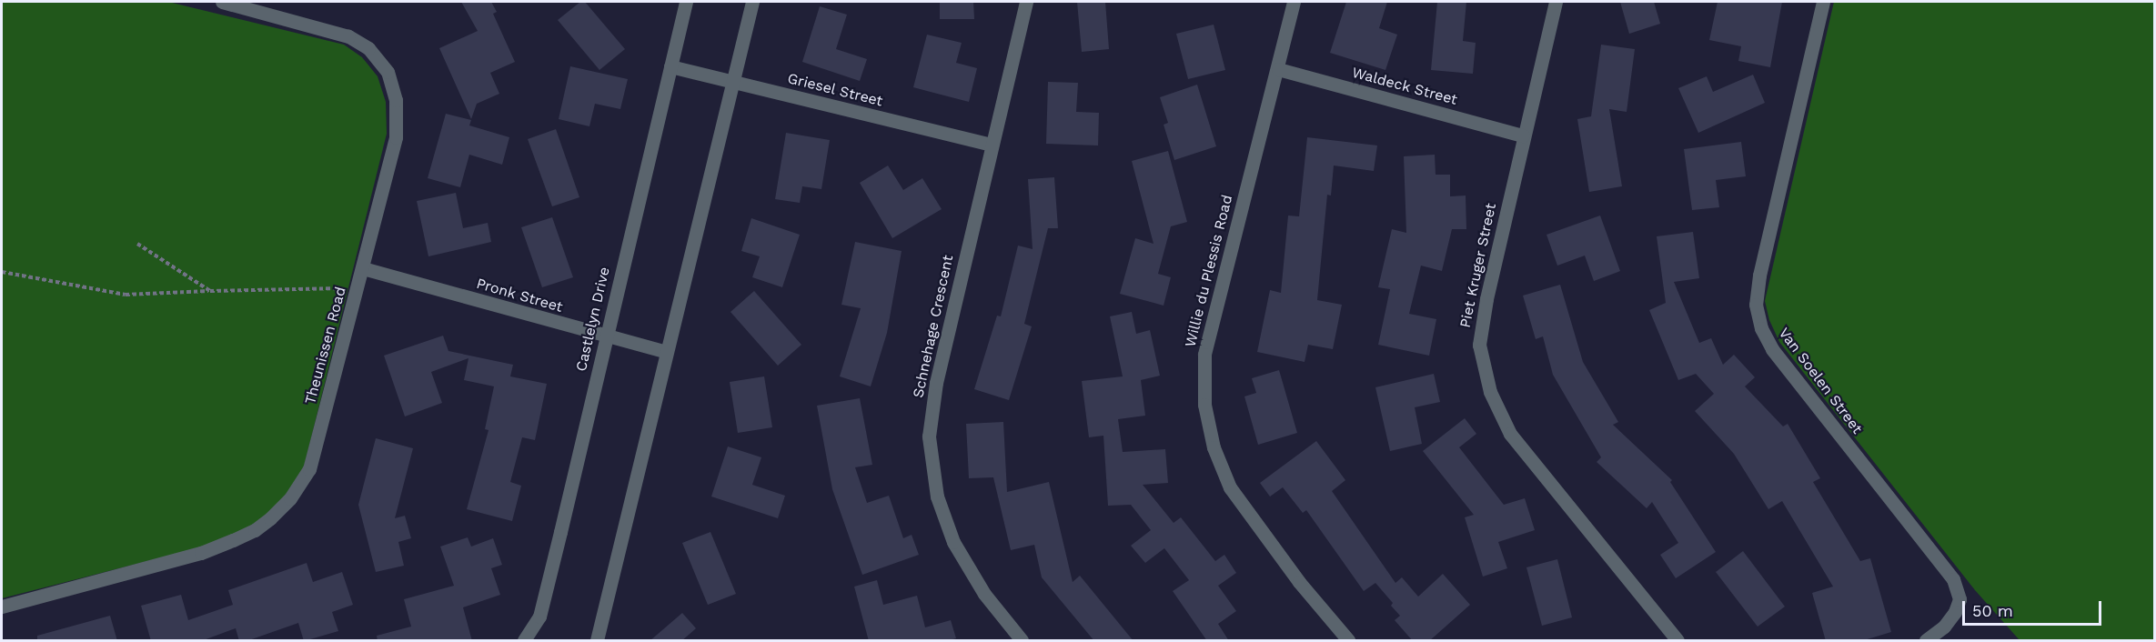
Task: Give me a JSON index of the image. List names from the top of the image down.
{
  "streets": {
    "street": [
      "Waldeck Street",
      "Griesel Street",
      "Piet Kruger Street",
      "Willie du Plessis Road",
      "Pronk Street",
      "Castlelyn Drive",
      "Schnehage Crescent",
      "Theunissen Road",
      "Van Soelen Street"
    ]
  },
  "crossings": [
    ["Waldeck Street", "Piet Kruger Street"],
    ["Waldeck Street", "Willie du Plessis Road"],
    ["Griesel Street", "Castlelyn Drive"],
    ["Griesel Street", "Schnehage Crescent"],
    ["Pronk Street", "Castlelyn Drive"],
    ["Pronk Street", "Theunissen Road"]
  ],
  "scale_bar": "50 m"
}
